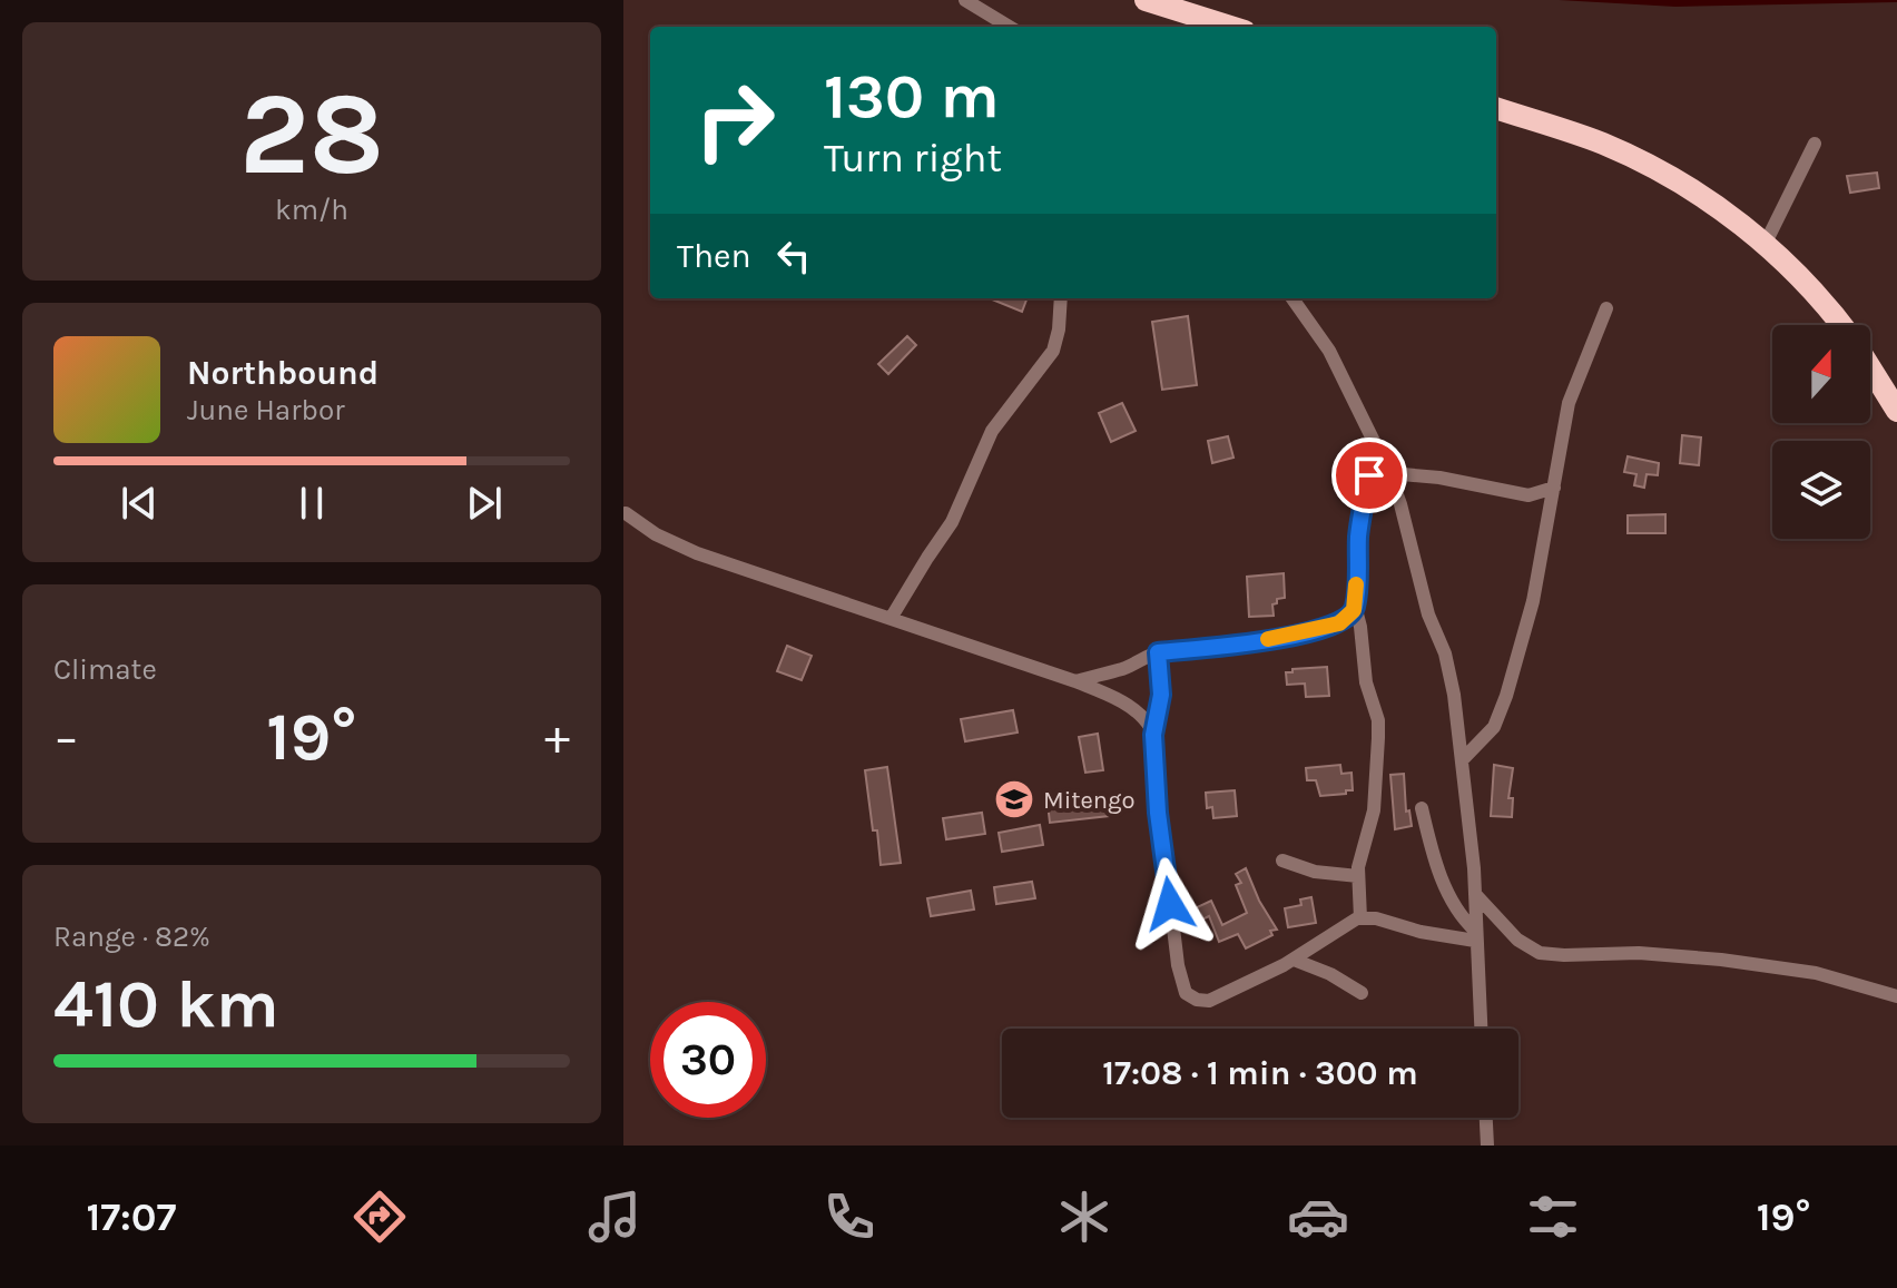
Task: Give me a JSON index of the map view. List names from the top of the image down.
{
  "places": {
    "school or university": ["Mitengo"]
  },
  "north": "top",
  "page": {
    "tile": [
      ["28", "km/h"],
      "Climate",
      ["Range · 82%", "410 km"]
    ],
    "turn": ["130 m", "Turn right"],
    "then": "Then",
    "song": ["Northbound", "June Harbor"],
    "heat": ["−", "19°", "+"],
    "limit": "30",
    "trip": "17:08 · 1 min · 300 m",
    "tabs": ["17:07", "19°"]
  }
}
